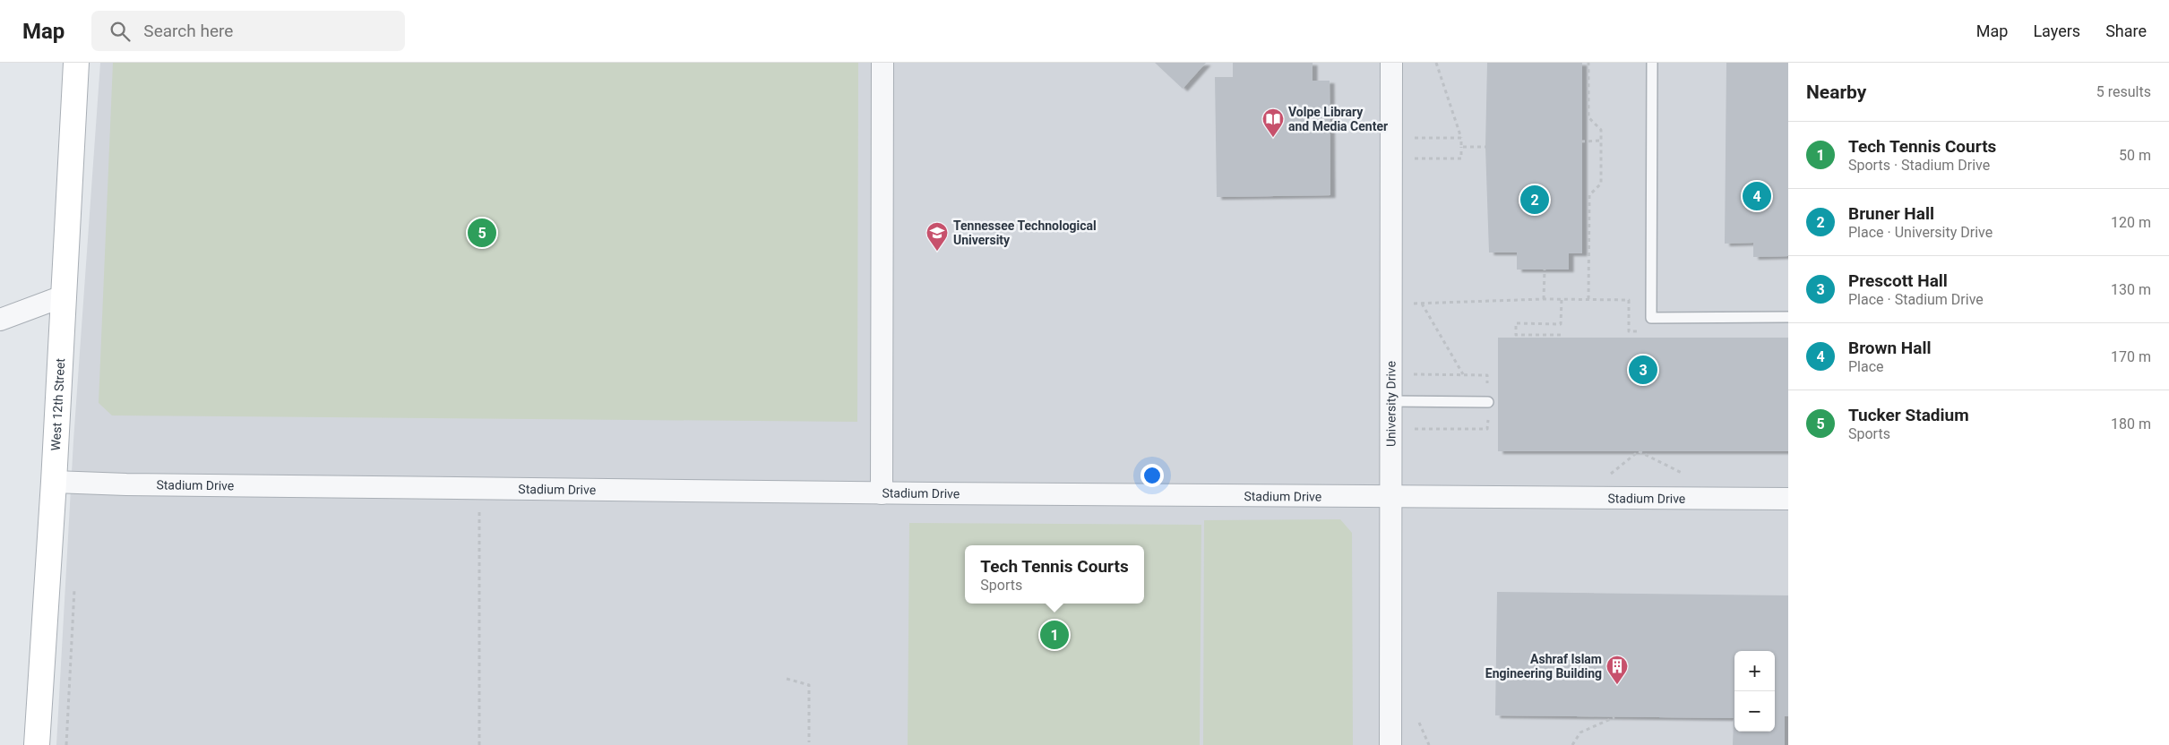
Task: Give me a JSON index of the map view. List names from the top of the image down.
{
  "streets": {
    "street": ["West 12th Street", "University Drive", "Stadium Drive"]
  },
  "crossings": [
    ["West 12th Street", "Stadium Drive"],
    ["University Drive", "Stadium Drive"]
  ],
  "places": {
    "library": ["Volpe Library and Media Center"],
    "school or university": ["Tennessee Technological University"],
    "building": ["Ashraf Islam Engineering Building"]
  },
  "page": {
    "header": "Map",
    "search": "Search here",
    "nav": ["Map", "Layers", "Share"],
    "heading": ["Nearby", "5 results"],
    "list": [
      {
        "mark": "1",
        "name": "Tech Tennis Courts",
        "note": "Sports · Stadium Drive",
        "value": "50 m"
      },
      {
        "mark": "2",
        "name": "Bruner Hall",
        "note": "Place · University Drive",
        "value": "120 m"
      },
      {
        "mark": "3",
        "name": "Prescott Hall",
        "note": "Place · Stadium Drive",
        "value": "130 m"
      },
      {
        "mark": "4",
        "name": "Brown Hall",
        "note": "Place",
        "value": "170 m"
      },
      {
        "mark": "5",
        "name": "Tucker Stadium",
        "note": "Sports",
        "value": "180 m"
      }
    ],
    "pins": [
      "4",
      "2",
      "5",
      "3",
      "1"
    ],
    "popup": ["Tech Tennis Courts", "Sports"],
    "map_buttons": ["+", "−"]
  }
}
